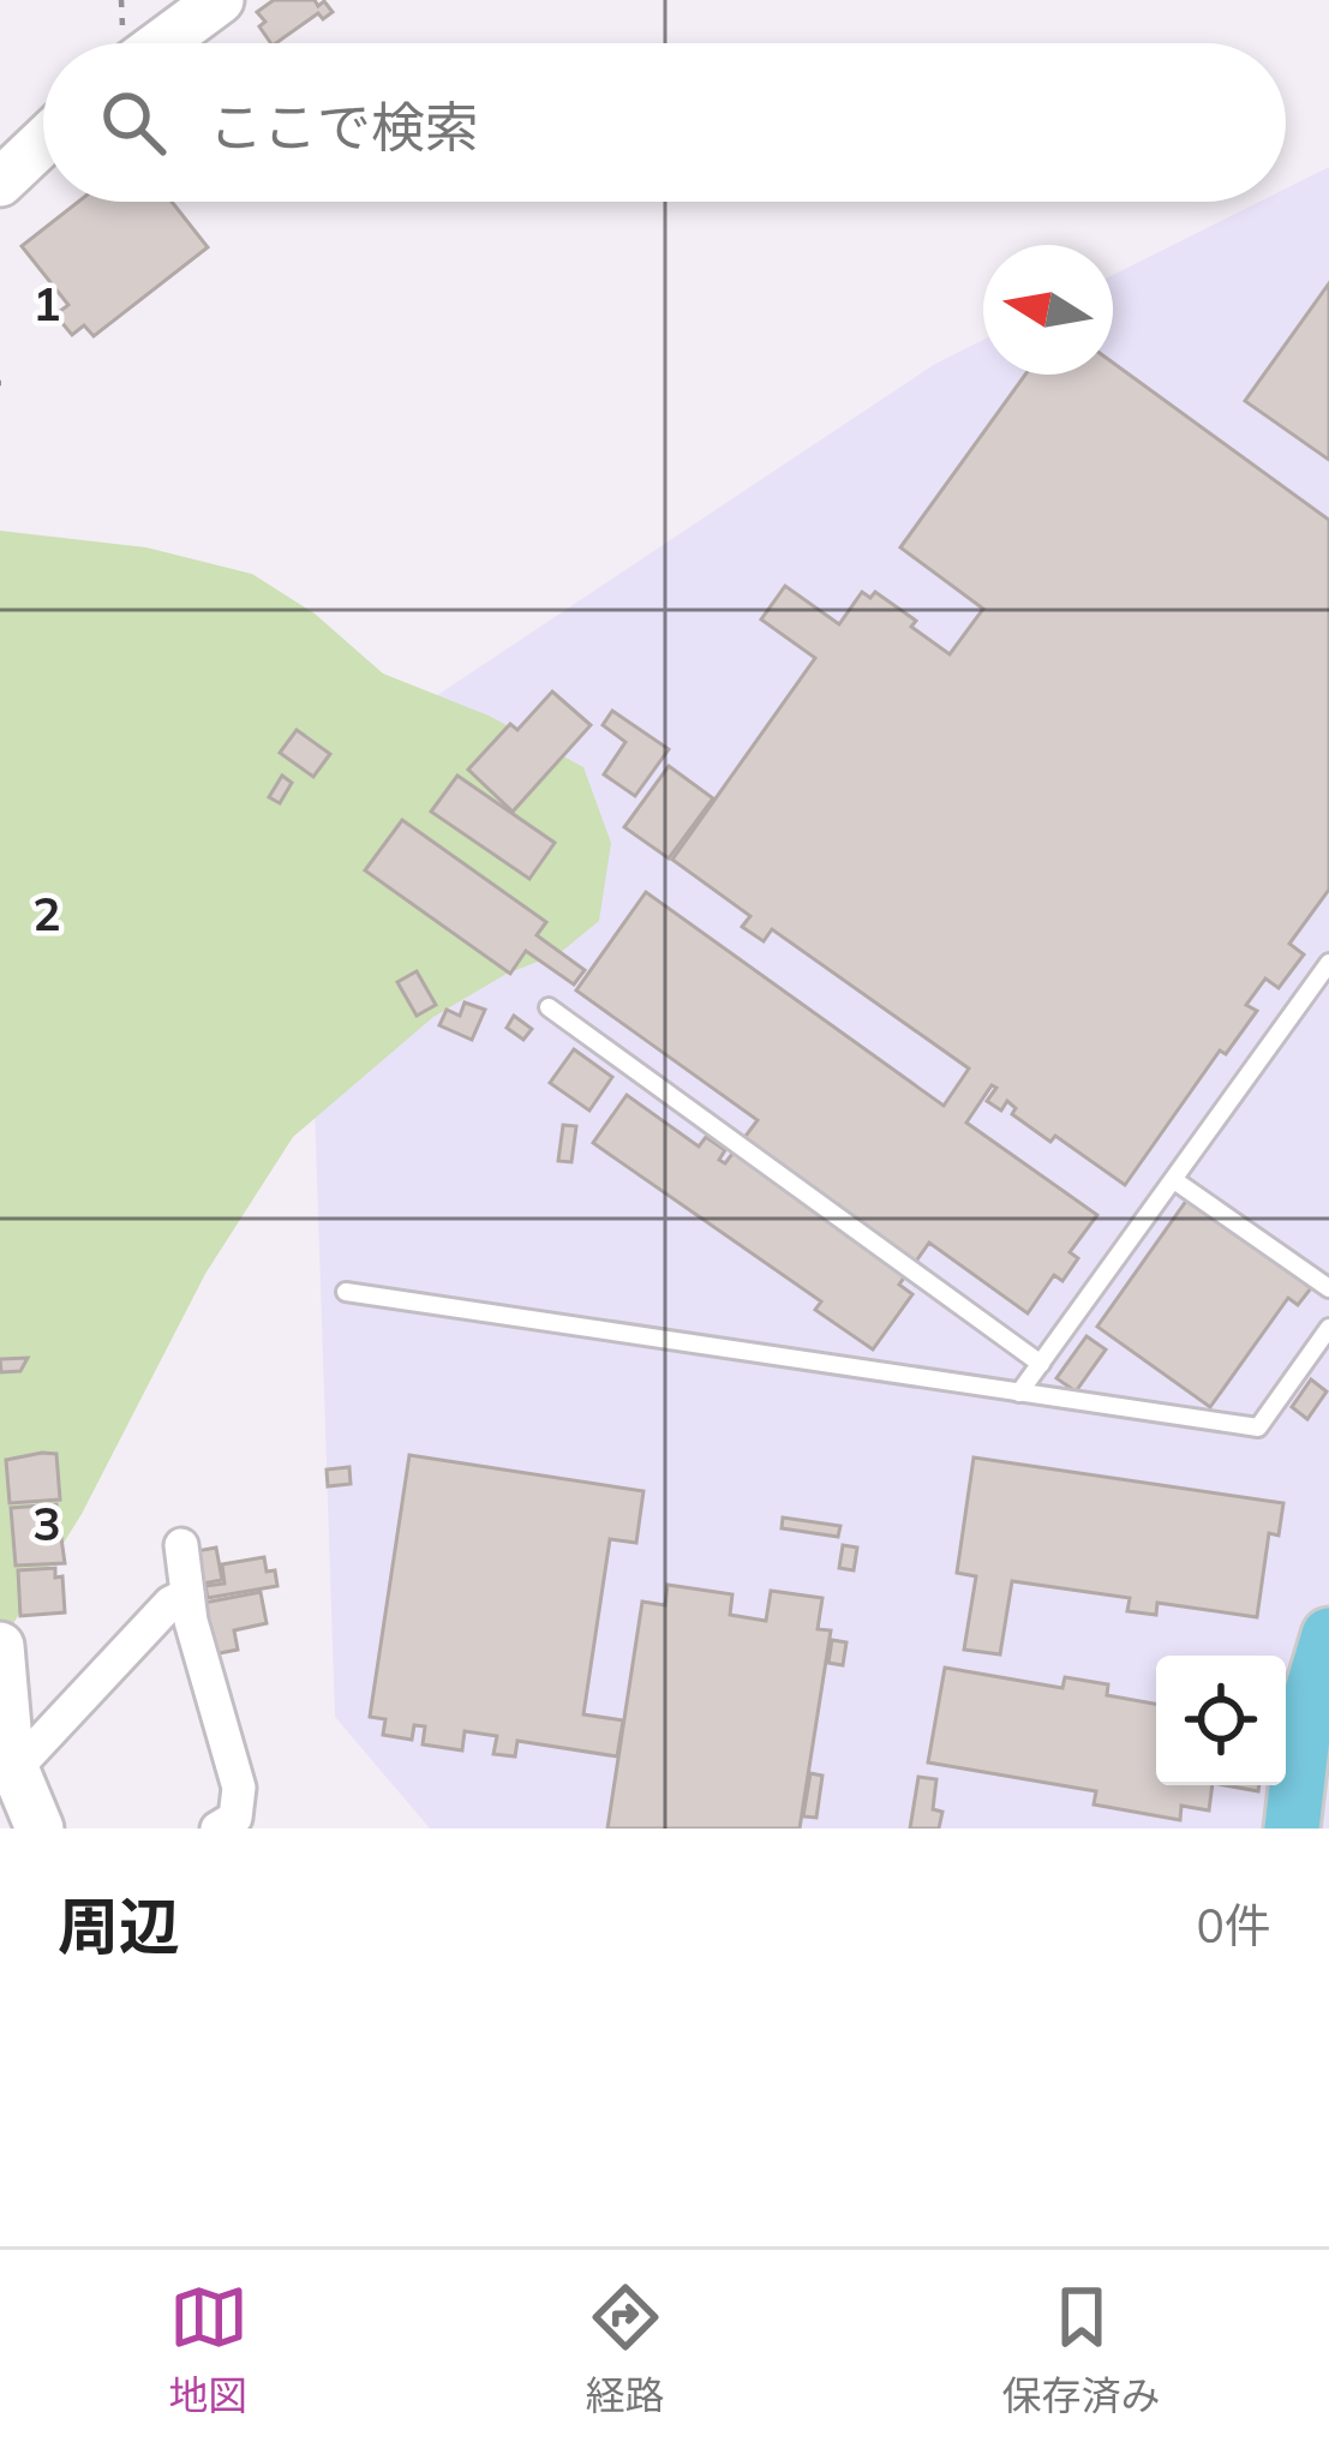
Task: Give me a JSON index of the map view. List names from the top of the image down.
{
  "north": "left",
  "page": {
    "search": "ここで検索",
    "heading": ["周辺", "0件"],
    "nav": ["地図", "経路", "保存済み"]
  },
  "grid": {
    "rows": ["1", "2", "3"]
  }
}
